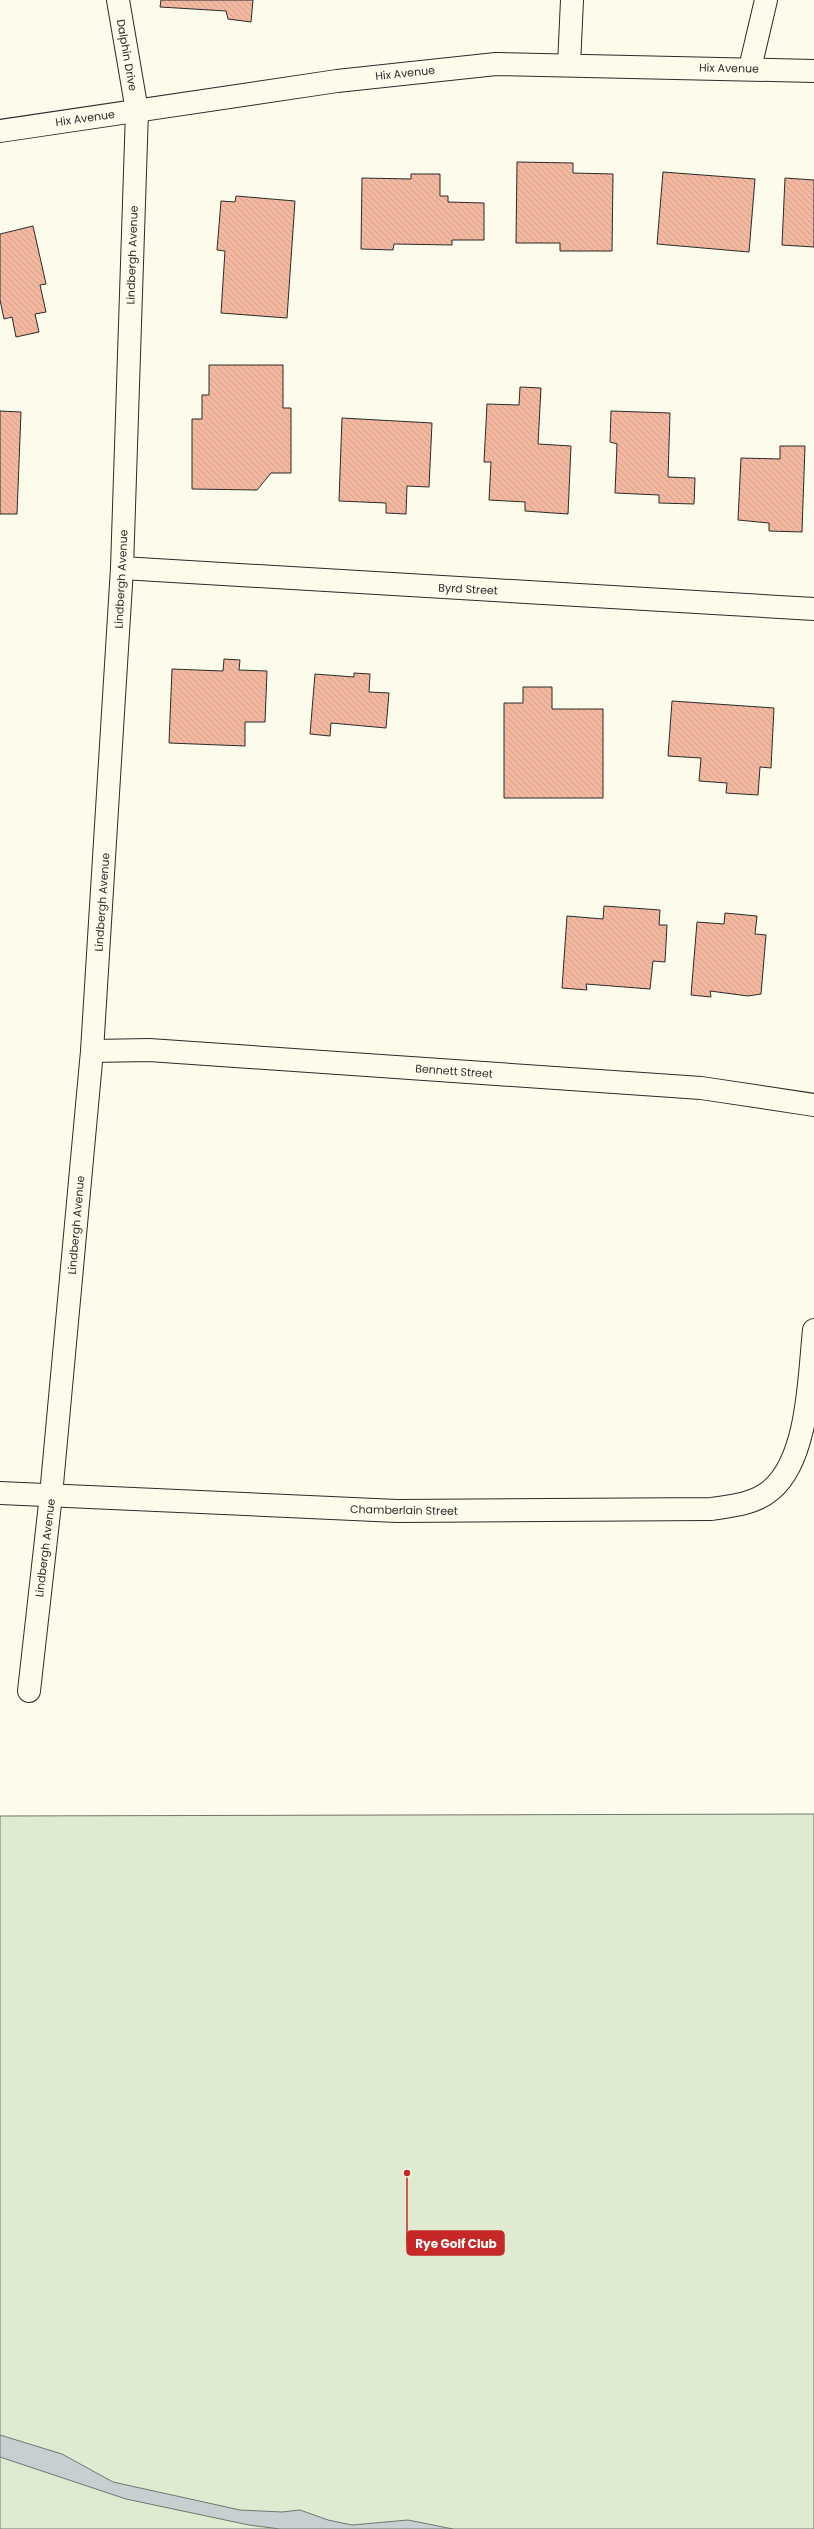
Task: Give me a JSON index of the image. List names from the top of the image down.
{
  "streets": {
    "street": [
      "Dalphin Drive",
      "Hix Avenue",
      "Lindbergh Avenue",
      "Byrd Street",
      "Bennett Street",
      "Chamberlain Street"
    ]
  },
  "crossings": [
    ["Dalphin Drive", "Hix Avenue"],
    ["Dalphin Drive", "Lindbergh Avenue"],
    ["Hix Avenue", "Lindbergh Avenue"],
    ["Lindbergh Avenue", "Byrd Street"],
    ["Lindbergh Avenue", "Bennett Street"],
    ["Lindbergh Avenue", "Chamberlain Street"]
  ],
  "places": ["Rye Golf Club"]
}
